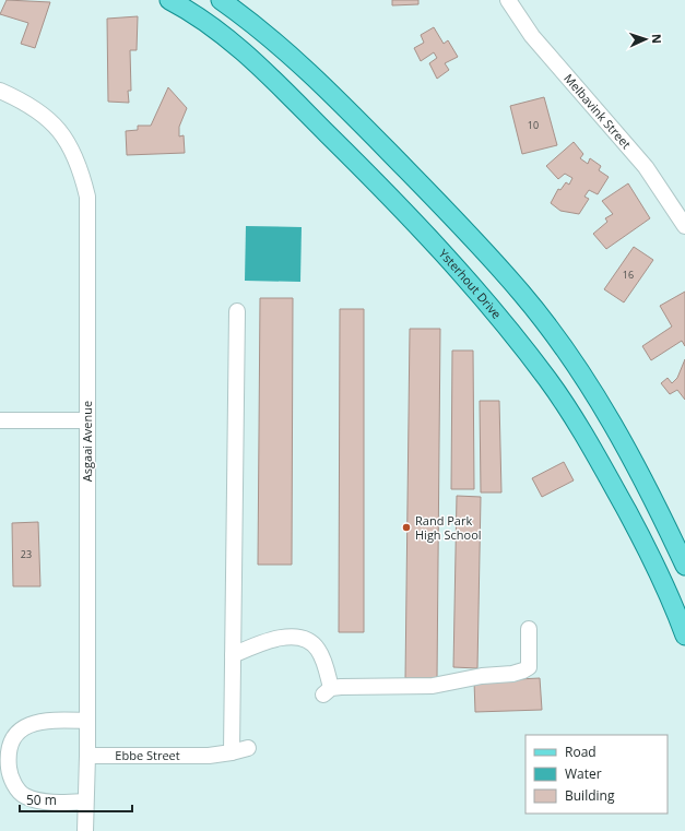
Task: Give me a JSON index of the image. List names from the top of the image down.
{
  "streets": {
    "main road": ["Ysterhout Drive"],
    "street": ["Melbavink Street", "Asgaai Avenue", "Ebbe Street"]
  },
  "crossings": [
    ["Asgaai Avenue", "Ebbe Street"]
  ],
  "places": ["Rand Park High School"],
  "house_numbers": ["10", "16", "23"],
  "legend": ["Road", "Water", "Building"],
  "scale_bar": "50 m",
  "north": "right"
}
